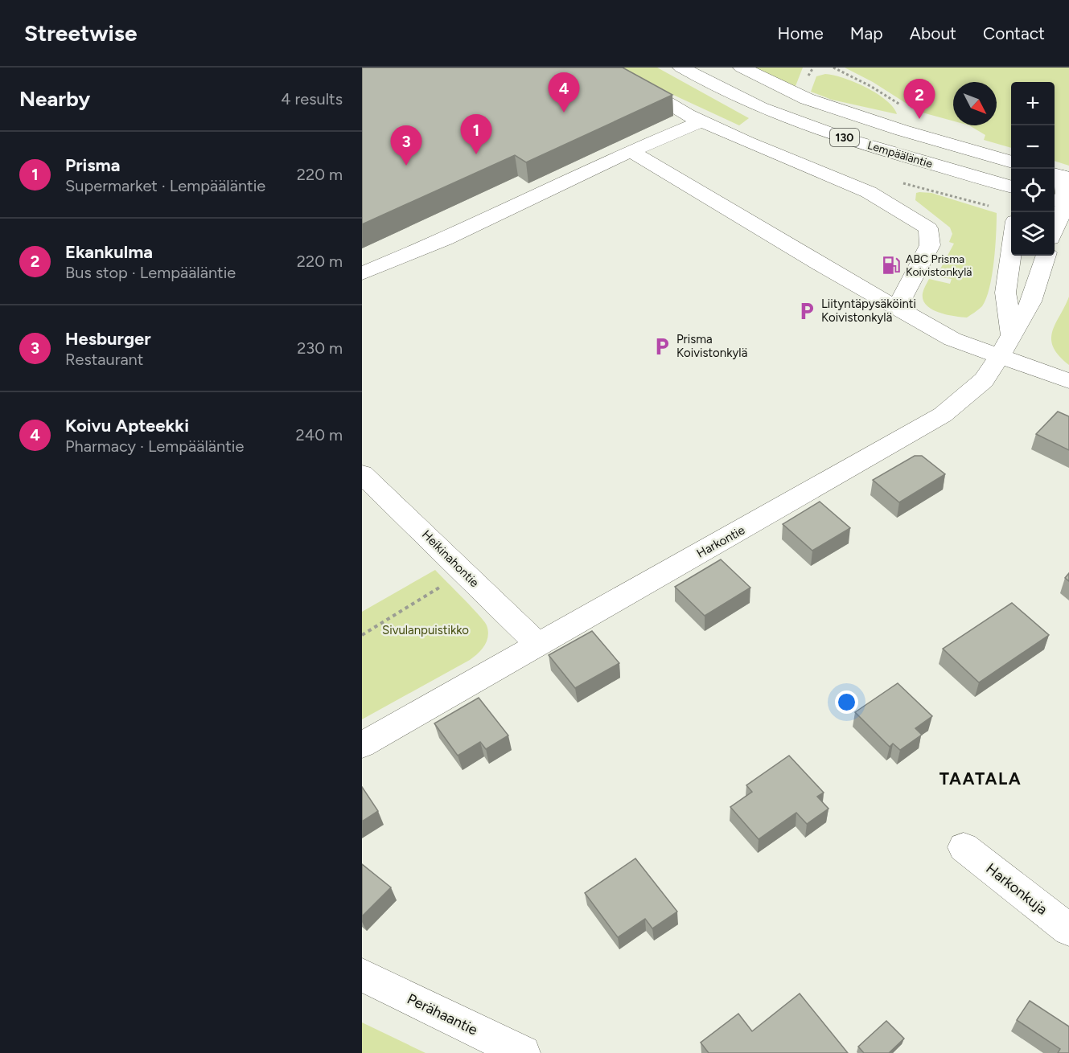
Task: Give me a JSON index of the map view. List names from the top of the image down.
{
  "streets": {
    "street": [
      "130",
      "Lempääläntie",
      "Harkontie",
      "Heikinahontie",
      "Harkonkuja",
      "Perähaantie"
    ]
  },
  "crossings": [
    ["Harkontie", "Heikinahontie"]
  ],
  "districts": ["TAATALA"],
  "parks": ["Sivulanpuistikko"],
  "places": {
    "fuel station": ["ABC Prisma Koivistonkylä"],
    "parking": ["Liityntäpysäköinti Koivistonkylä", "Prisma Koivistonkylä"]
  },
  "north": "bottom right",
  "page": {
    "header": "Streetwise",
    "nav": [
      "Home",
      "Map",
      "About",
      "Contact"
    ],
    "heading": ["Nearby", "4 results"],
    "pins": [
      "4",
      "2",
      "1",
      "3"
    ],
    "map_buttons": ["+", "−"],
    "list": [
      {
        "mark": "1",
        "name": "Prisma",
        "note": "Supermarket · Lempääläntie",
        "value": "220 m"
      },
      {
        "mark": "2",
        "name": "Ekankulma",
        "note": "Bus stop · Lempääläntie",
        "value": "220 m"
      },
      {
        "mark": "3",
        "name": "Hesburger",
        "note": "Restaurant",
        "value": "230 m"
      },
      {
        "mark": "4",
        "name": "Koivu Apteekki",
        "note": "Pharmacy · Lempääläntie",
        "value": "240 m"
      }
    ]
  }
}
